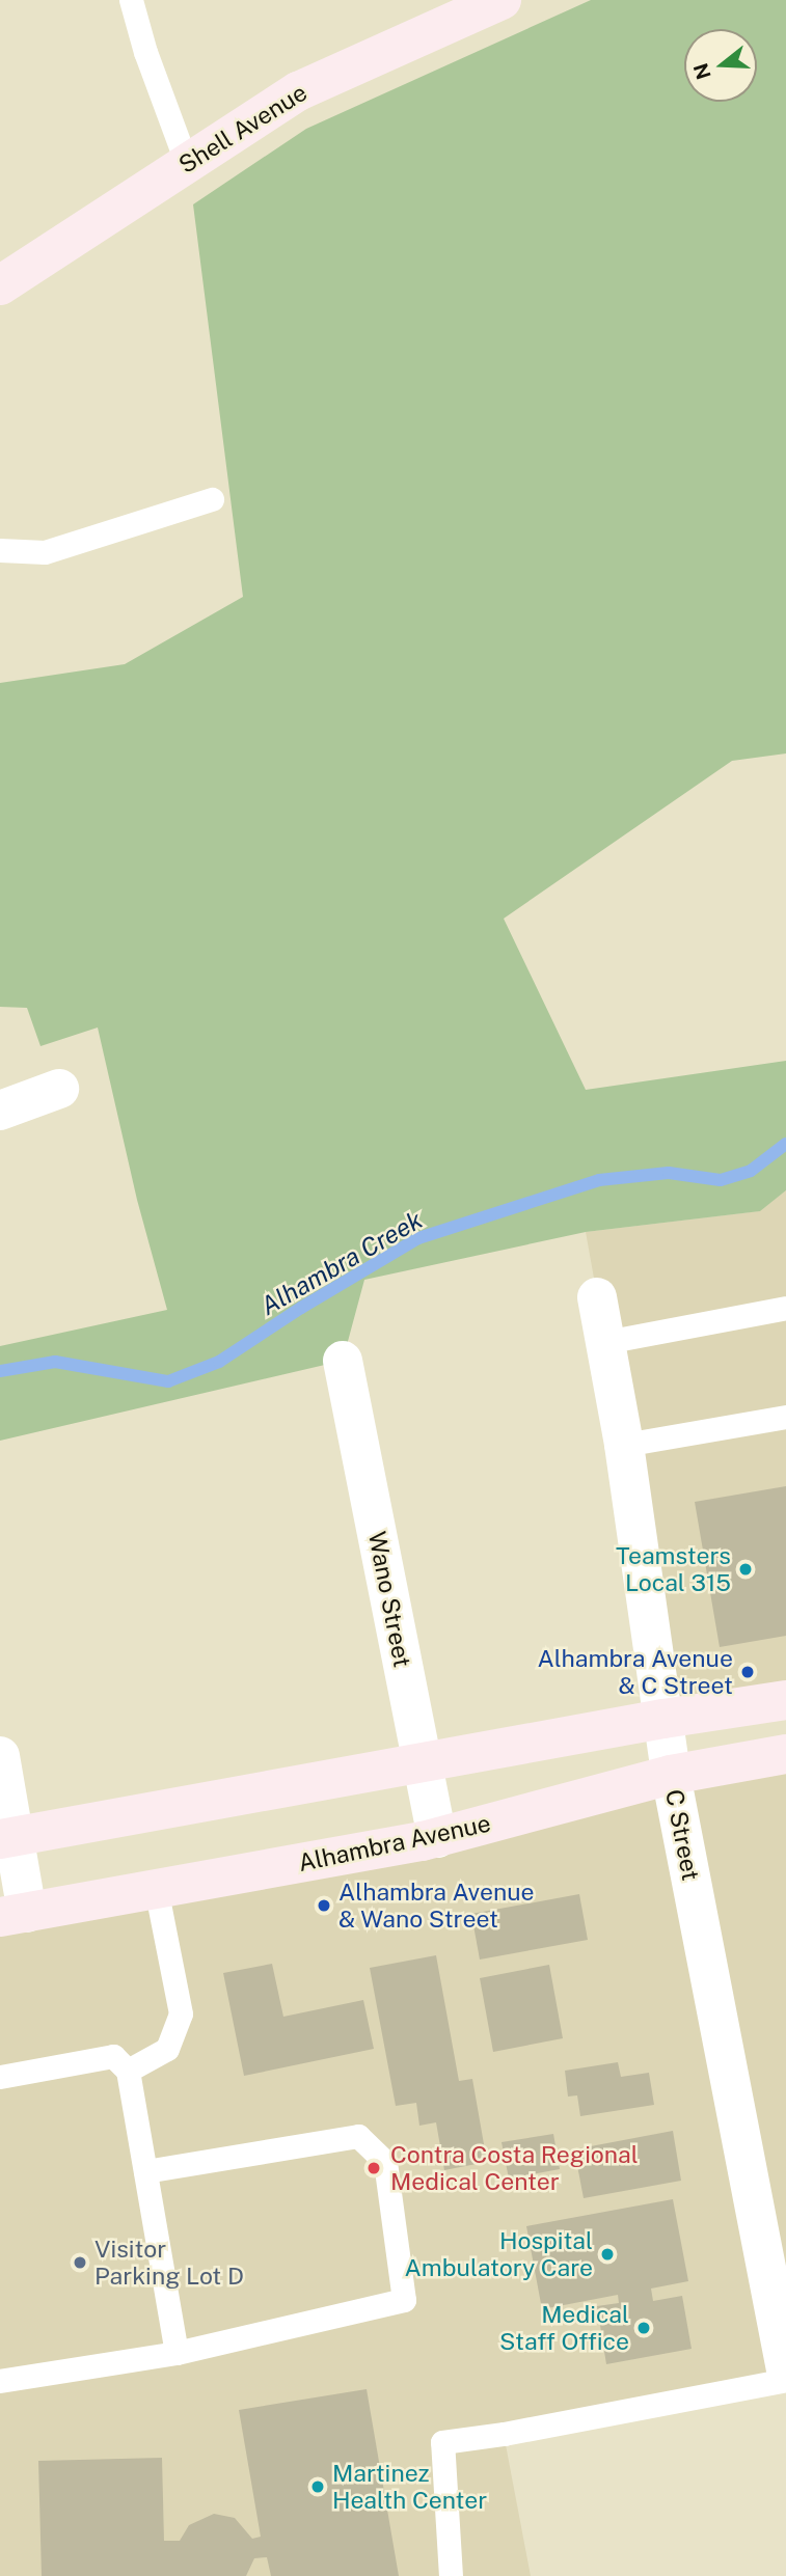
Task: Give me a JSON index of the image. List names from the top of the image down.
{
  "streets": {
    "main road": ["Shell Avenue", "Alhambra Avenue"],
    "street": ["Wano Street", "C Street"]
  },
  "crossings": [
    ["Wano Street", "Alhambra Avenue"],
    ["C Street", "Alhambra Avenue"]
  ],
  "water": ["Alhambra Creek"],
  "places": [
    "Teamsters Local 315",
    "Alhambra Avenue & C Street",
    "Alhambra Avenue & Wano Street",
    "Contra Costa Regional Medical Center",
    "Hospital Ambulatory Care",
    "Visitor Parking Lot D",
    "Medical Staff Office",
    "Martinez Health Center"
  ],
  "north": "left"
}
